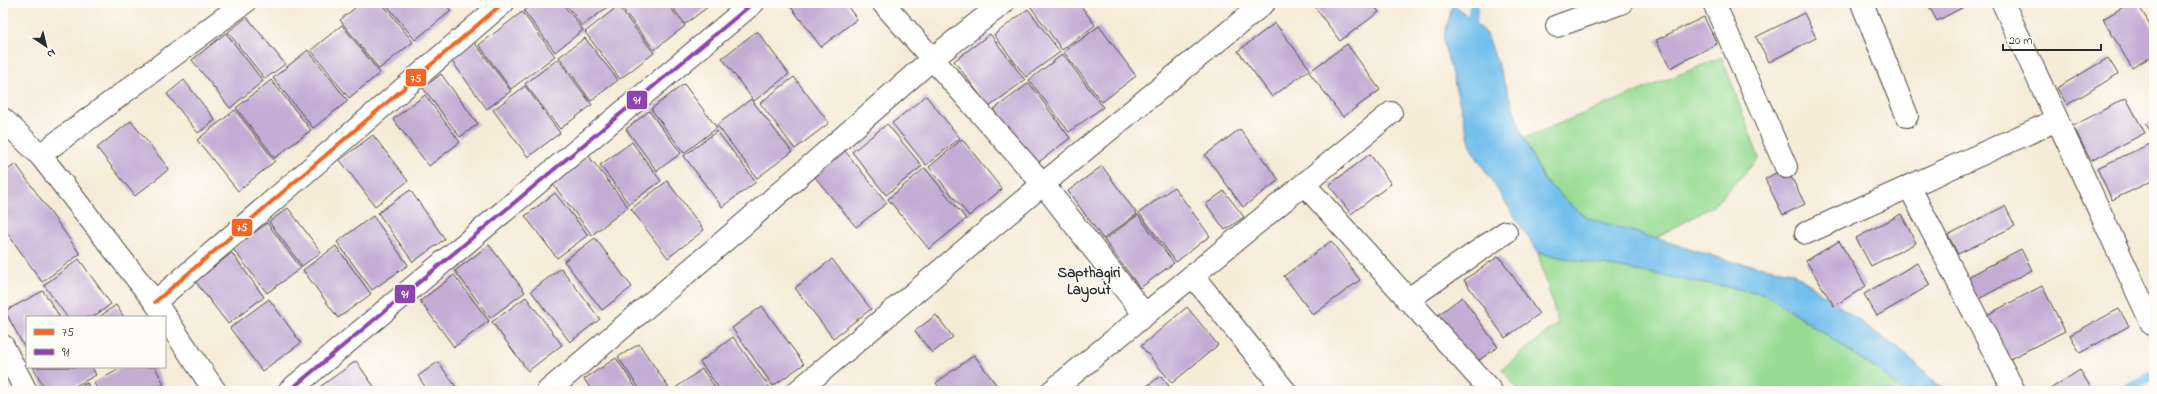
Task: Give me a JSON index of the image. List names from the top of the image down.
{
  "districts": ["Sapthagiri Layout"],
  "lines": ["transit line 75", "transit line 91"],
  "legend": ["75", "91"],
  "scale_bar": "20 m",
  "north": "bottom right"
}
